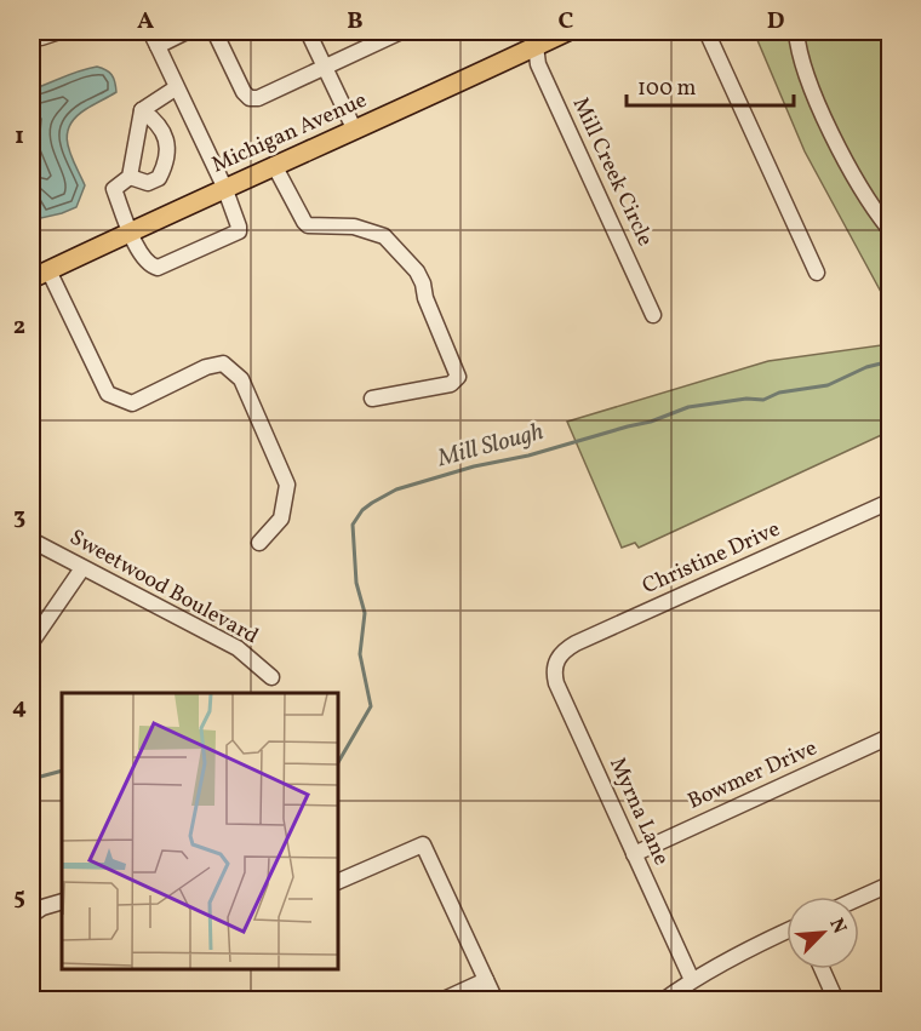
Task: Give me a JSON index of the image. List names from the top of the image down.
{
  "streets": {
    "main road": ["Michigan Avenue"],
    "street": [
      "Mill Creek Circle",
      "Christine Drive",
      "Sweetwood Boulevard",
      "Bowmer Drive",
      "Myrna Lane"
    ]
  },
  "crossings": [
    ["Michigan Avenue", "Mill Creek Circle"],
    ["Christine Drive", "Myrna Lane"],
    ["Bowmer Drive", "Myrna Lane"]
  ],
  "water": ["Mill Slough"],
  "scale_bar": "100 m",
  "north": "top right",
  "grid": {
    "columns": [
      "A",
      "B",
      "C",
      "D"
    ],
    "rows": [
      "1",
      "2",
      "3",
      "4",
      "5"
    ]
  }
}
